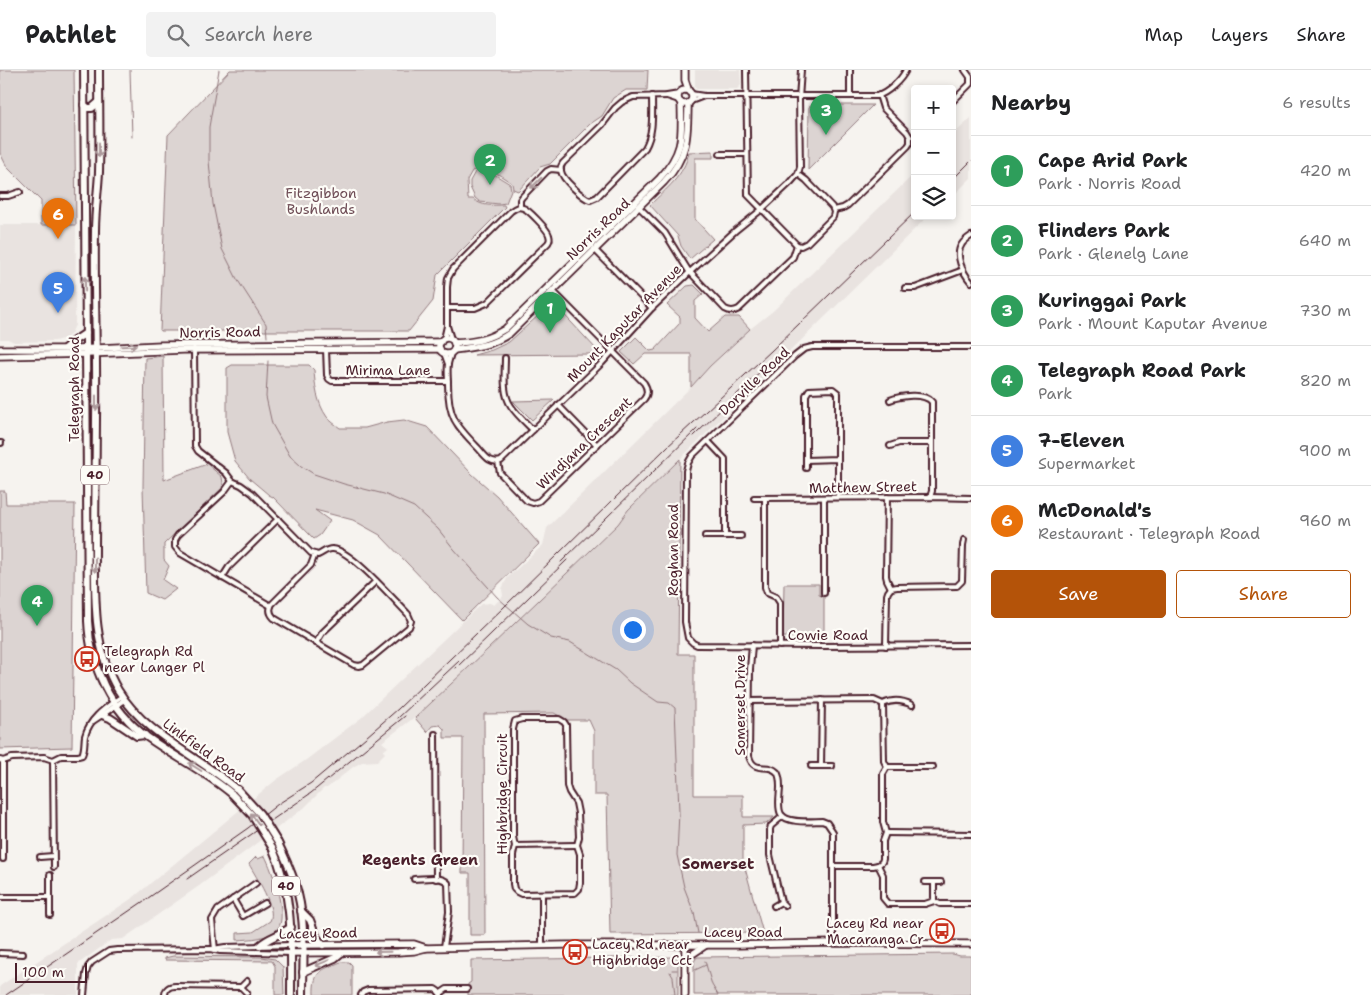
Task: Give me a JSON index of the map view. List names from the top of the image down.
{
  "streets": {
    "main road": [
      "Norris Road",
      "Telegraph Road",
      "40",
      "Linkfield Road",
      "Lacey Road"
    ],
    "street": [
      "Mount Kaputar Avenue",
      "Mirima Lane",
      "Dorville Road",
      "Windjana Crescent",
      "Matthew Street",
      "Roghan Road",
      "Cowie Road",
      "Somerset Drive",
      "Highbridge Circuit"
    ]
  },
  "crossings": [
    ["Norris Road", "Mirima Lane"],
    ["Norris Road", "Telegraph Road"],
    ["Mount Kaputar Avenue", "Windjana Crescent"],
    ["Dorville Road", "Roghan Road"],
    ["Telegraph Road", "Linkfield Road"],
    ["Roghan Road", "Cowie Road"],
    ["Cowie Road", "Somerset Drive"],
    ["Linkfield Road", "Lacey Road"]
  ],
  "districts": ["Regents Green", "Somerset"],
  "parks": ["Fitzgibbon Bushlands"],
  "places": {
    "bus stop": ["Telegraph Rd near Langer Pl", "Lacey Rd near Macaranga Cr", "Lacey Rd near Highbridge Cct"]
  },
  "scale_bar": "100 m",
  "page": {
    "header": "Pathlet",
    "search": "Search here",
    "nav": ["Map", "Layers", "Share"],
    "heading": ["Nearby", "6 results"],
    "map_buttons": ["+", "−"],
    "pins": [
      "3",
      "2",
      "6",
      "5",
      "1",
      "4"
    ],
    "list": [
      {
        "mark": "1",
        "name": "Cape Arid Park",
        "note": "Park · Norris Road",
        "value": "420 m"
      },
      {
        "mark": "2",
        "name": "Flinders Park",
        "note": "Park · Glenelg Lane",
        "value": "640 m"
      },
      {
        "mark": "3",
        "name": "Kuringgai Park",
        "note": "Park · Mount Kaputar Avenue",
        "value": "730 m"
      },
      {
        "mark": "4",
        "name": "Telegraph Road Park",
        "note": "Park",
        "value": "820 m"
      },
      {
        "mark": "5",
        "name": "7-Eleven",
        "note": "Supermarket",
        "value": "900 m"
      },
      {
        "mark": "6",
        "name": "McDonald's",
        "note": "Restaurant · Telegraph Road",
        "value": "960 m"
      }
    ],
    "buttons": ["Save", "Share"],
    "scale": "100 m"
  }
}
